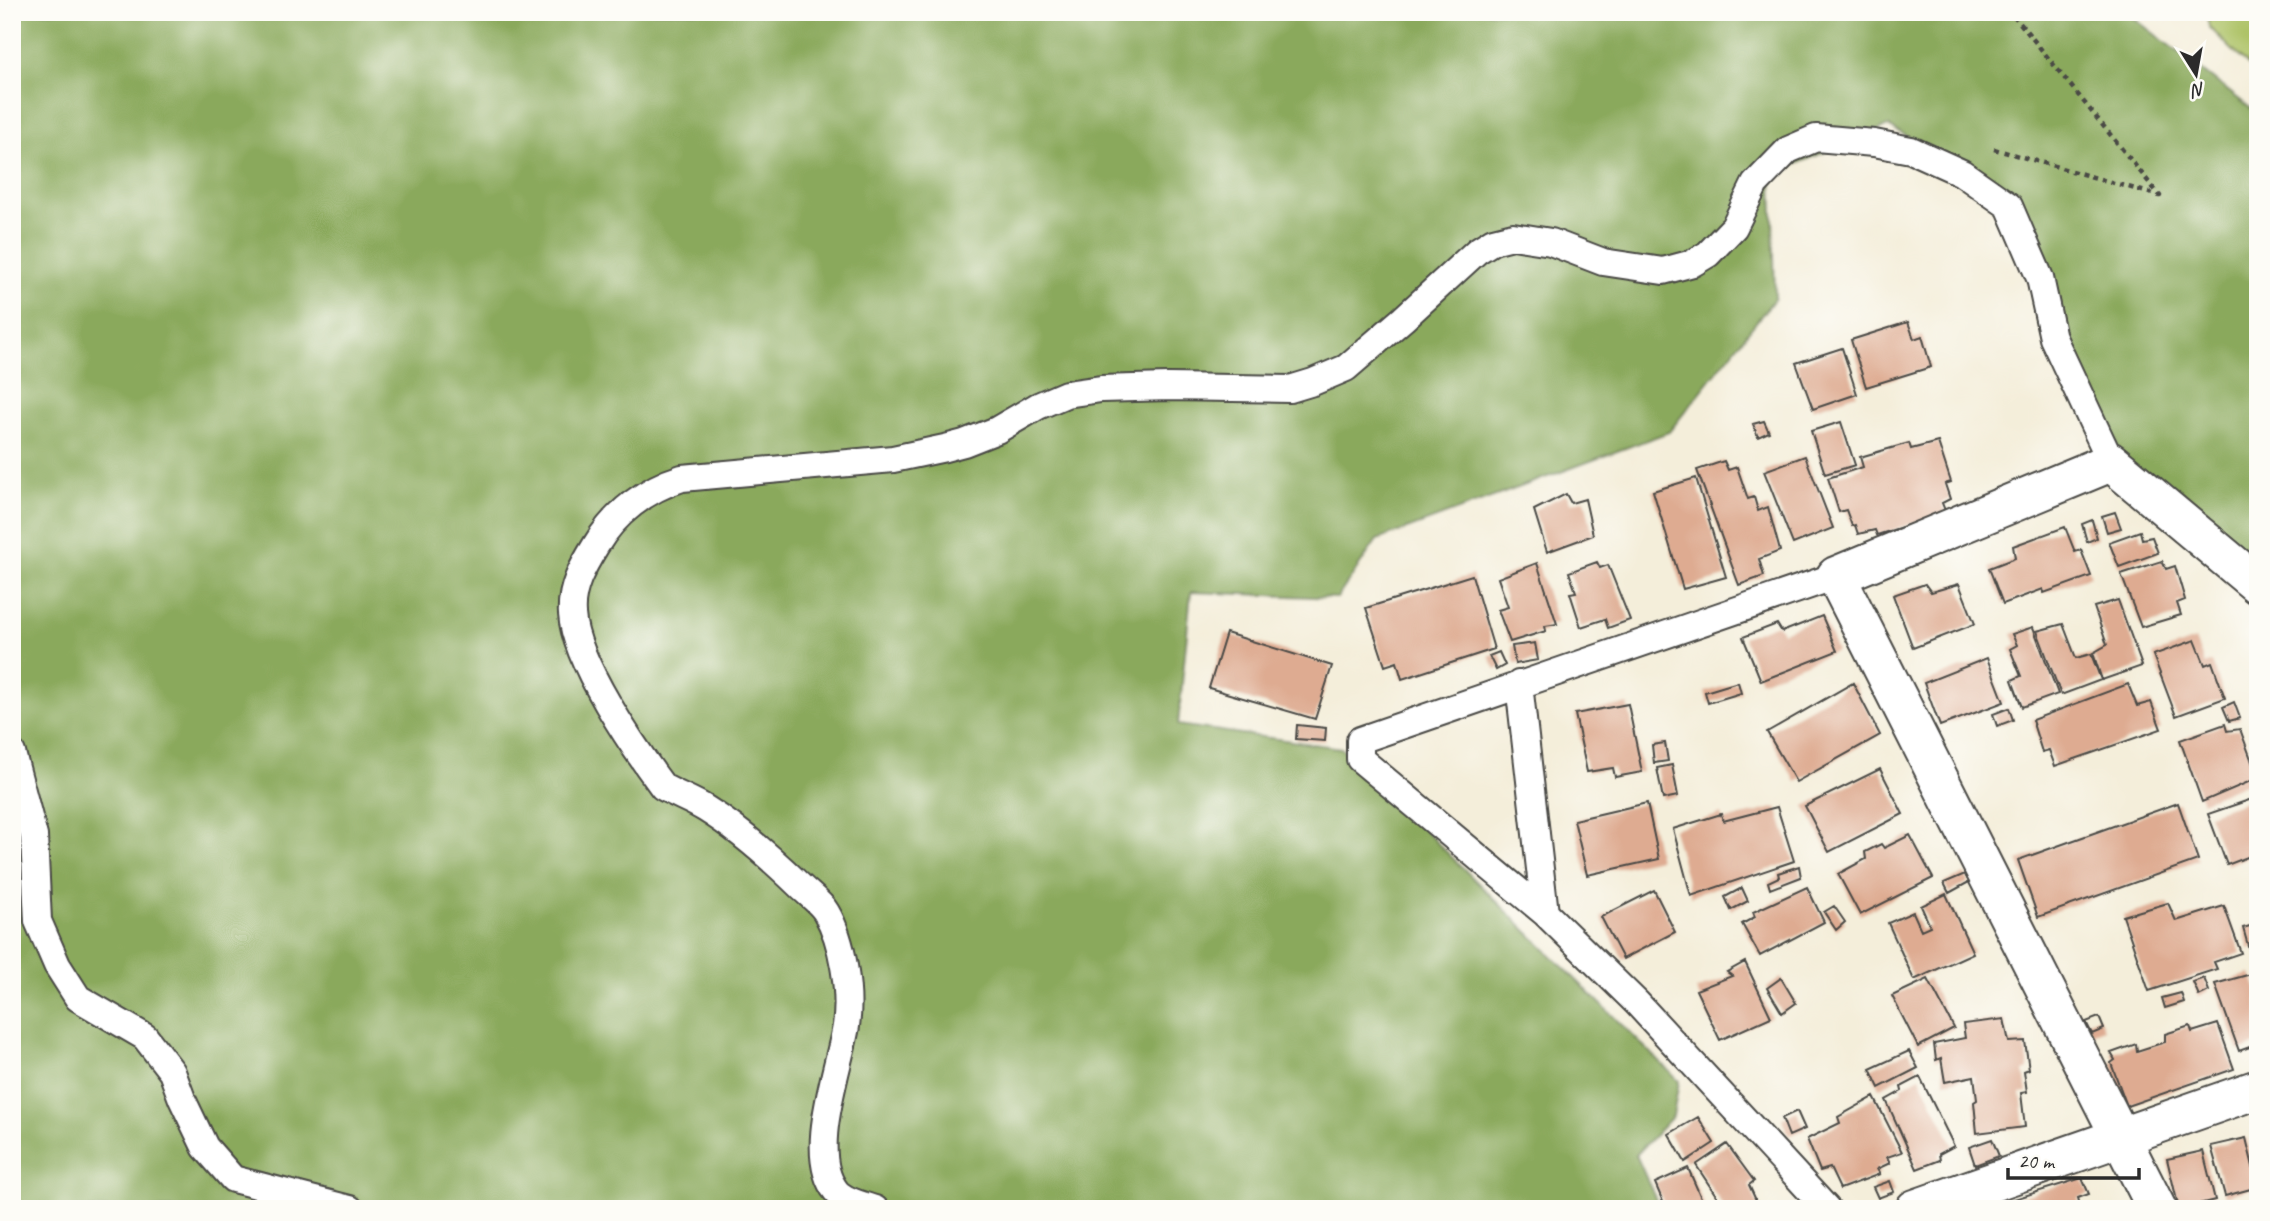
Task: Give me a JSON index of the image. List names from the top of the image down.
{
  "scale_bar": "20 m",
  "north": "bottom"
}
